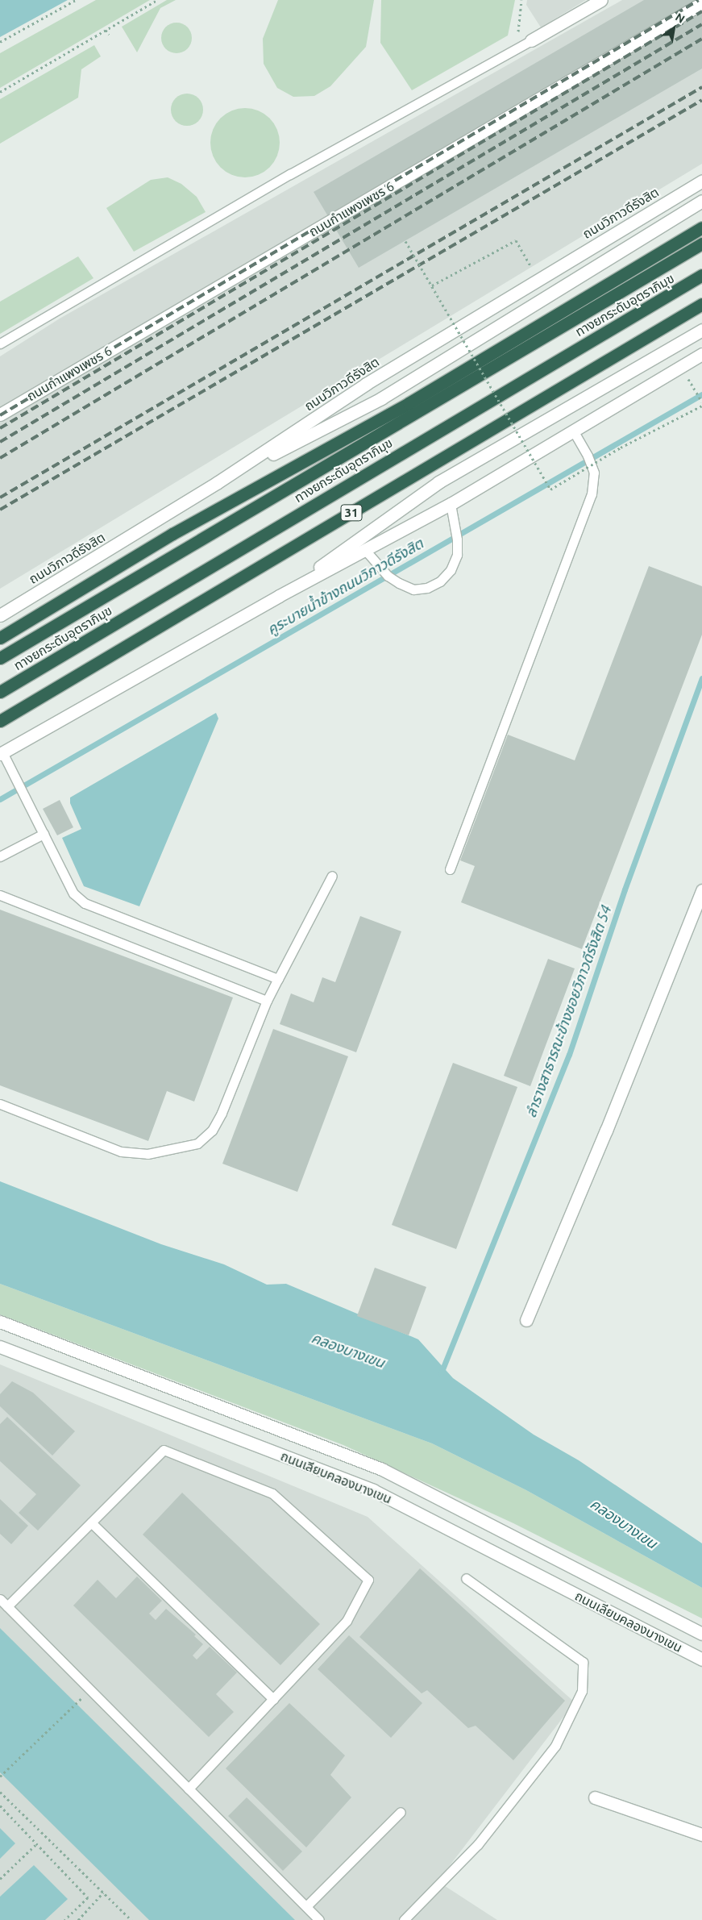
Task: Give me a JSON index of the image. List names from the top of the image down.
{
  "streets": {
    "highway": ["ทางยกระดับอุตราภิมุข", "31"],
    "main road": ["ถนนกำแพงเพชร 6", "ถนนวิภาวดีรังสิต", "ถนนเลียบคลองบางเขน"]
  },
  "water": ["คูระบายน้ำข้างถนนวิภาวดีรังสิต", "ลำรางสาธารณะข้างซอยวิภาวดีรังสิต 54", "คลองบางเขน"],
  "north": "top right"
}
